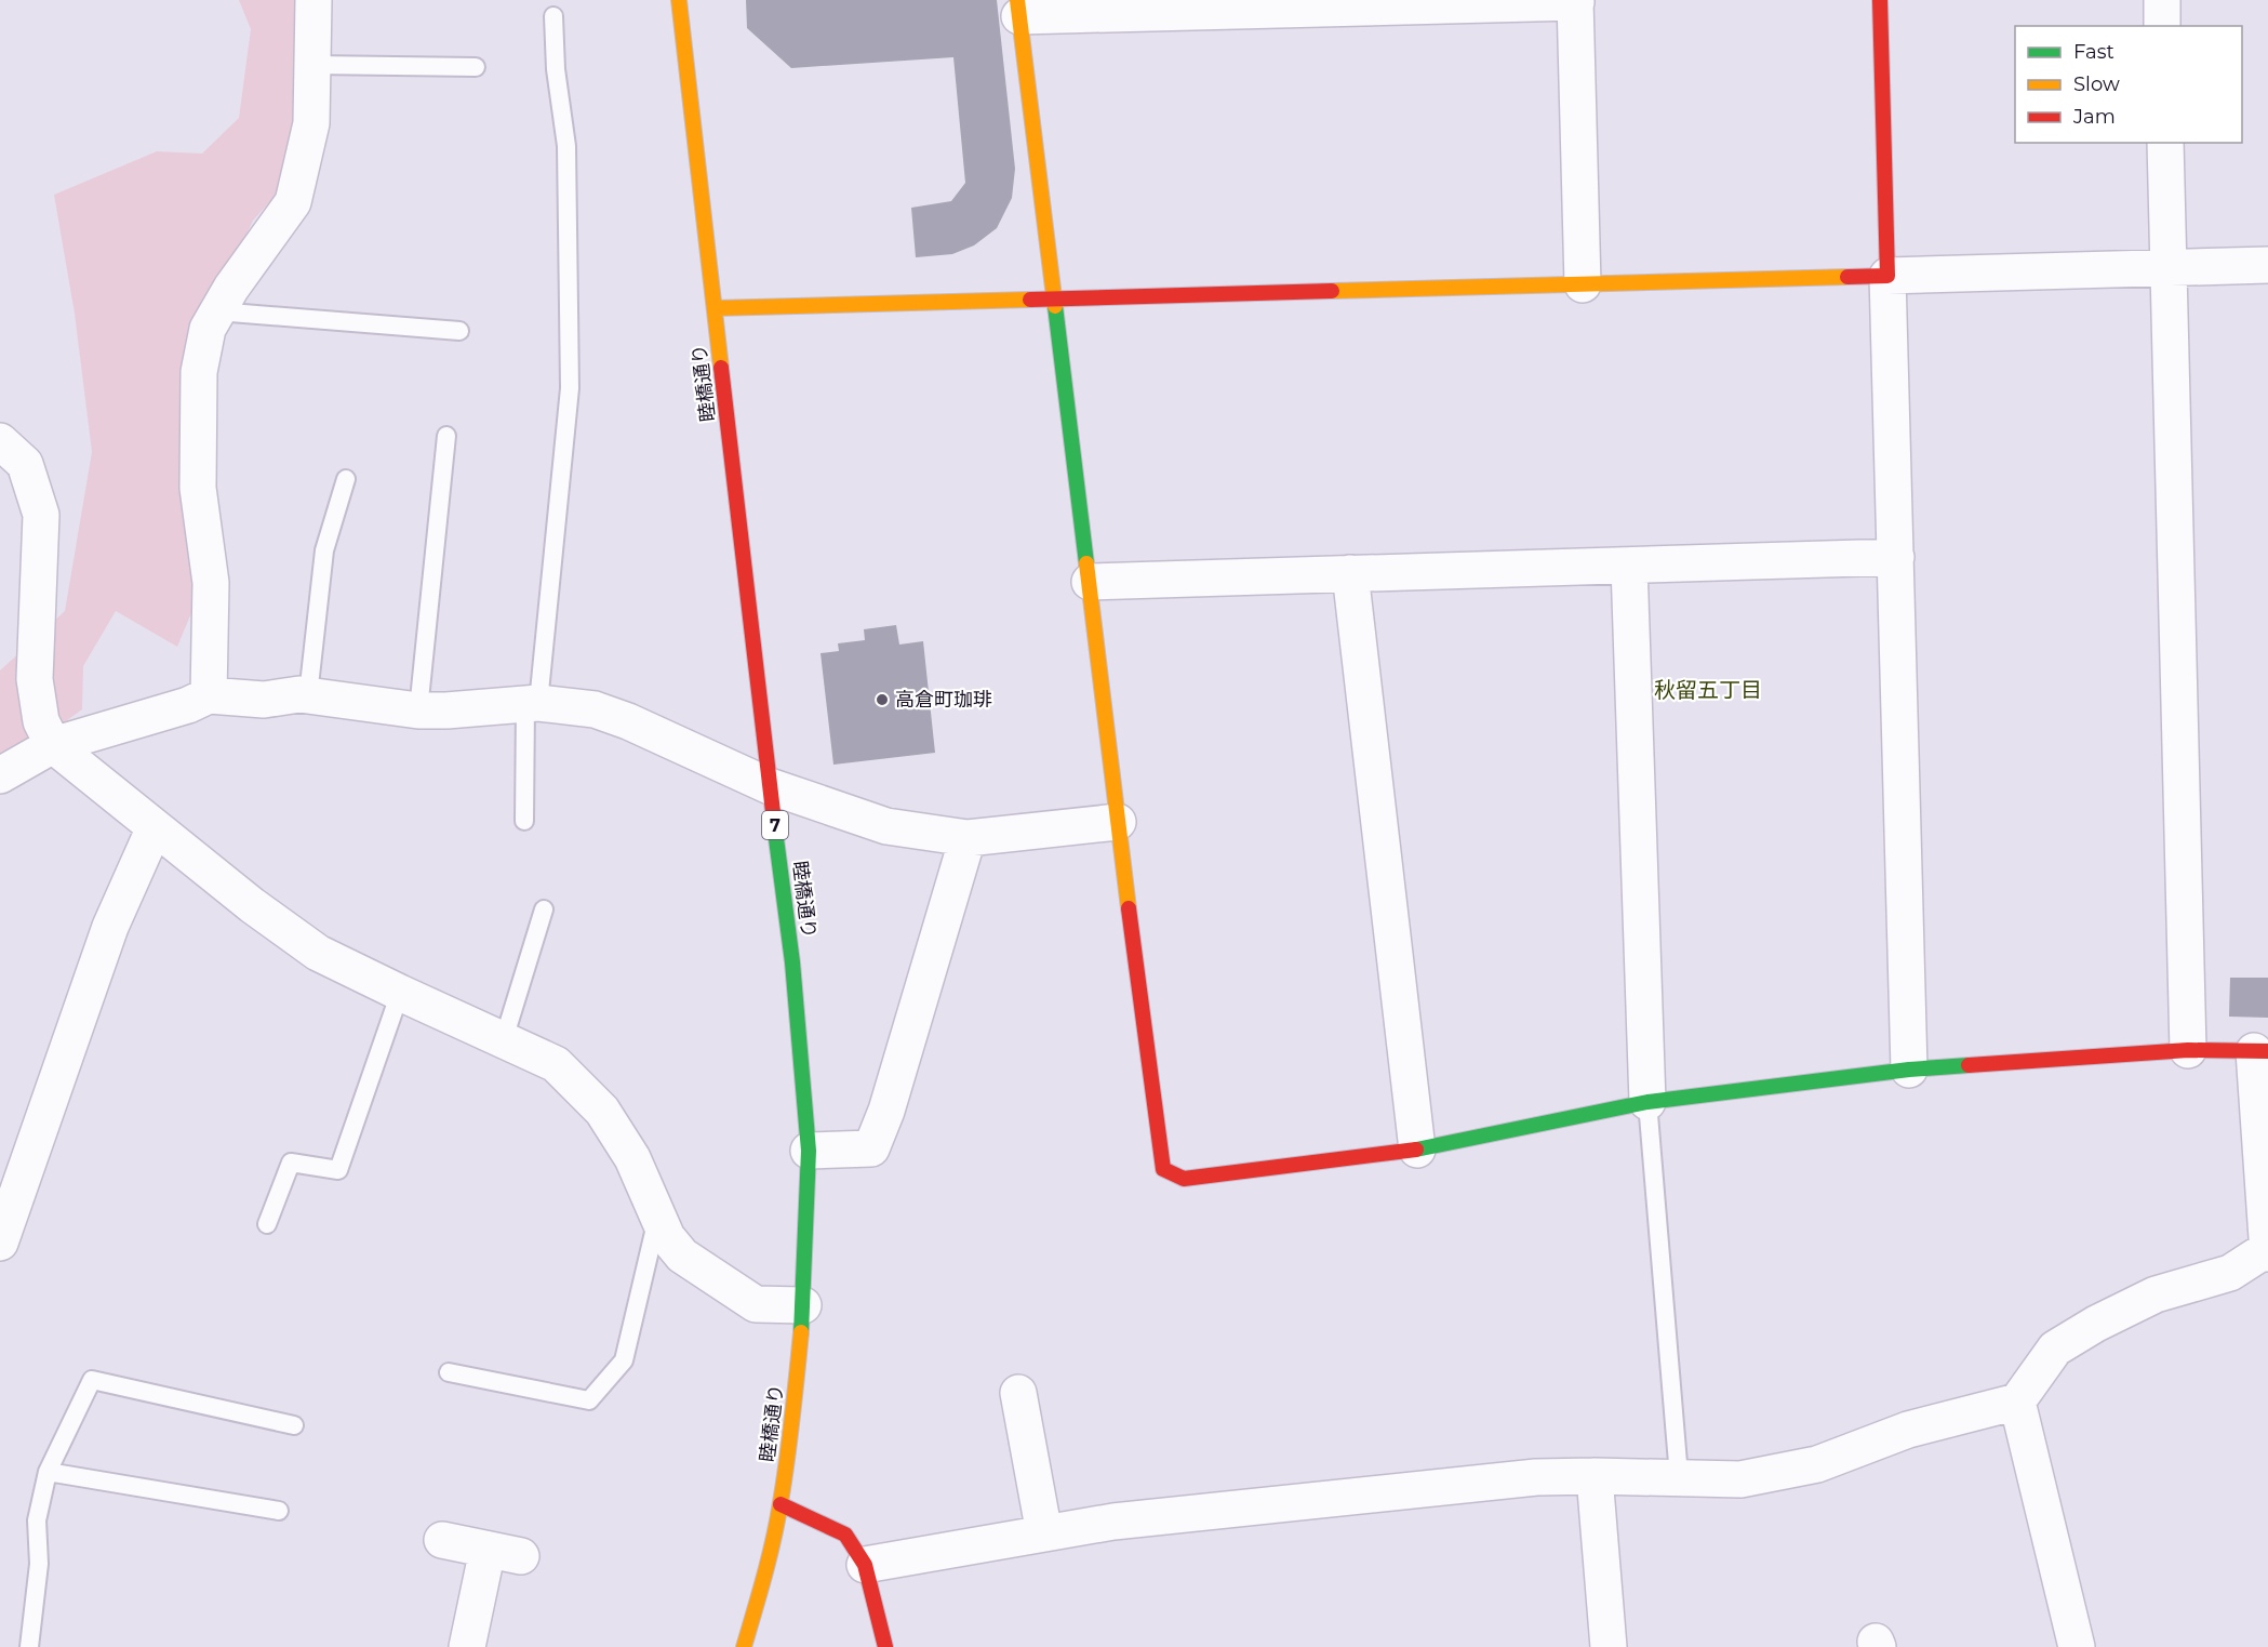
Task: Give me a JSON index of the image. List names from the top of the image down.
{
  "streets": {
    "street": ["睦橋通り", "7"]
  },
  "districts": ["秋留五丁目"],
  "places": ["高倉町珈琲"],
  "legend": ["Fast", "Slow", "Jam"]
}
